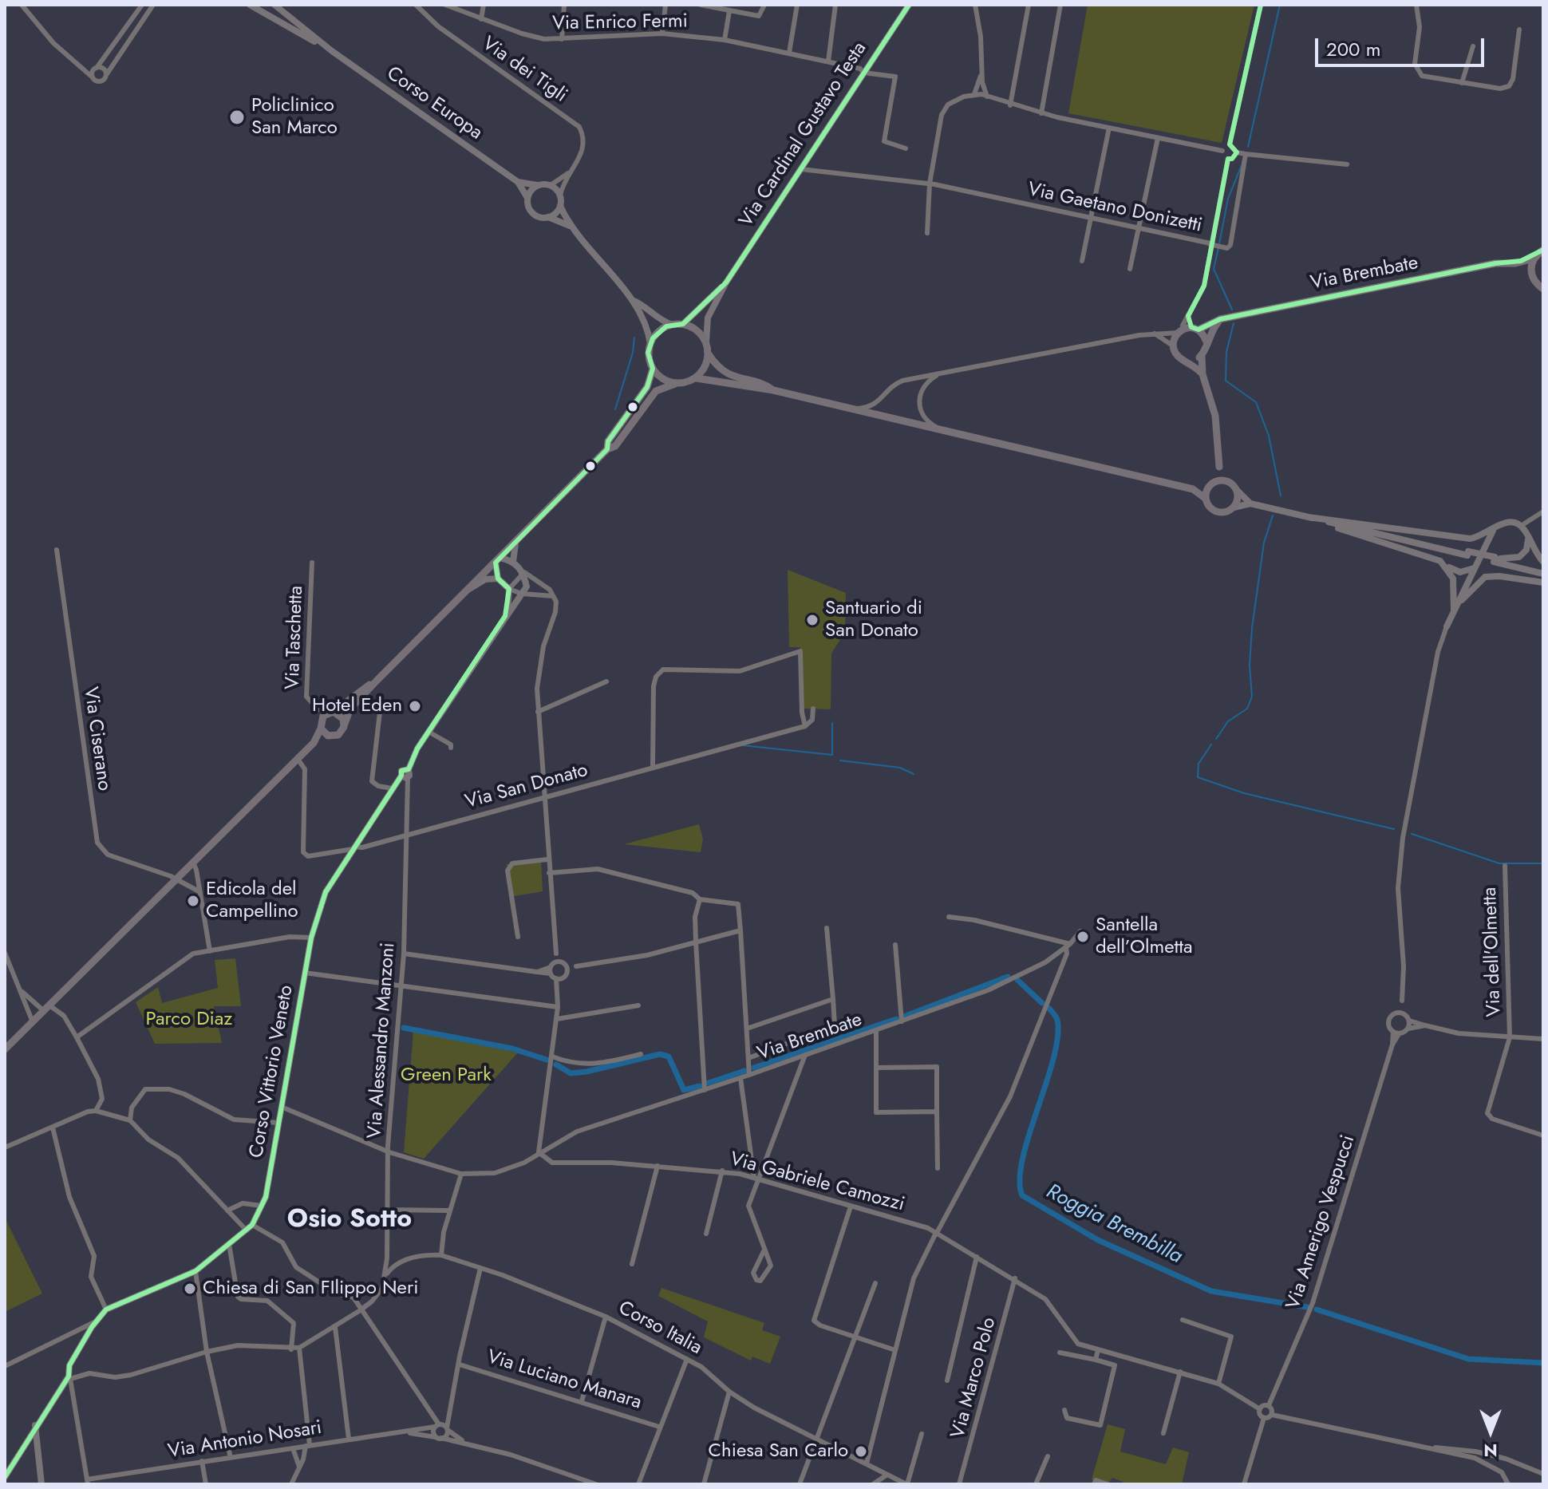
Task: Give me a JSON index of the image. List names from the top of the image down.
{
  "streets": {
    "main road": [
      "Corso Europa",
      "Via Cardinal Gustavo Testa",
      "Via Brembate",
      "Corso Vittorio Veneto"
    ],
    "street": [
      "Via Enrico Fermi",
      "Via dei Tigli",
      "Via Gaetano Donizetti",
      "Via Taschetta",
      "Via Ciserano",
      "Via San Donato",
      "Via dell'Olmetta",
      "Via Alessandro Manzoni",
      "Via Gabriele Camozzi",
      "Via Amerigo Vespucci",
      "Corso Italia",
      "Via Marco Polo",
      "Via Luciano Manara",
      "Via Antonio Nosari"
    ]
  },
  "crossings": [
    ["Via Enrico Fermi", "Via Cardinal Gustavo Testa"],
    ["Via dei Tigli", "Corso Europa"],
    ["Via Cardinal Gustavo Testa", "Via Gaetano Donizetti"],
    ["Via Brembate", "Via Alessandro Manzoni"],
    ["Via Brembate", "Corso Vittorio Veneto"],
    ["Via Brembate", "Via Gabriele Camozzi"],
    ["Via San Donato", "Via Alessandro Manzoni"],
    ["Via San Donato", "Corso Vittorio Veneto"],
    ["Via Alessandro Manzoni", "Corso Vittorio Veneto"],
    ["Via Alessandro Manzoni", "Corso Italia"],
    ["Via Gabriele Camozzi", "Via Marco Polo"]
  ],
  "districts": ["Osio Sotto"],
  "water": ["Roggia Brembilla"],
  "parks": ["Parco Diaz", "Green Park"],
  "places": [
    "Policlinico San Marco",
    "Santuario di San Donato",
    "Hotel Eden",
    "Edicola del Campellino",
    "Santella dell’Olmetta",
    "Chiesa di San FIlippo Neri",
    "Chiesa San Carlo"
  ],
  "scale_bar": "200 m",
  "north": "bottom"
}
